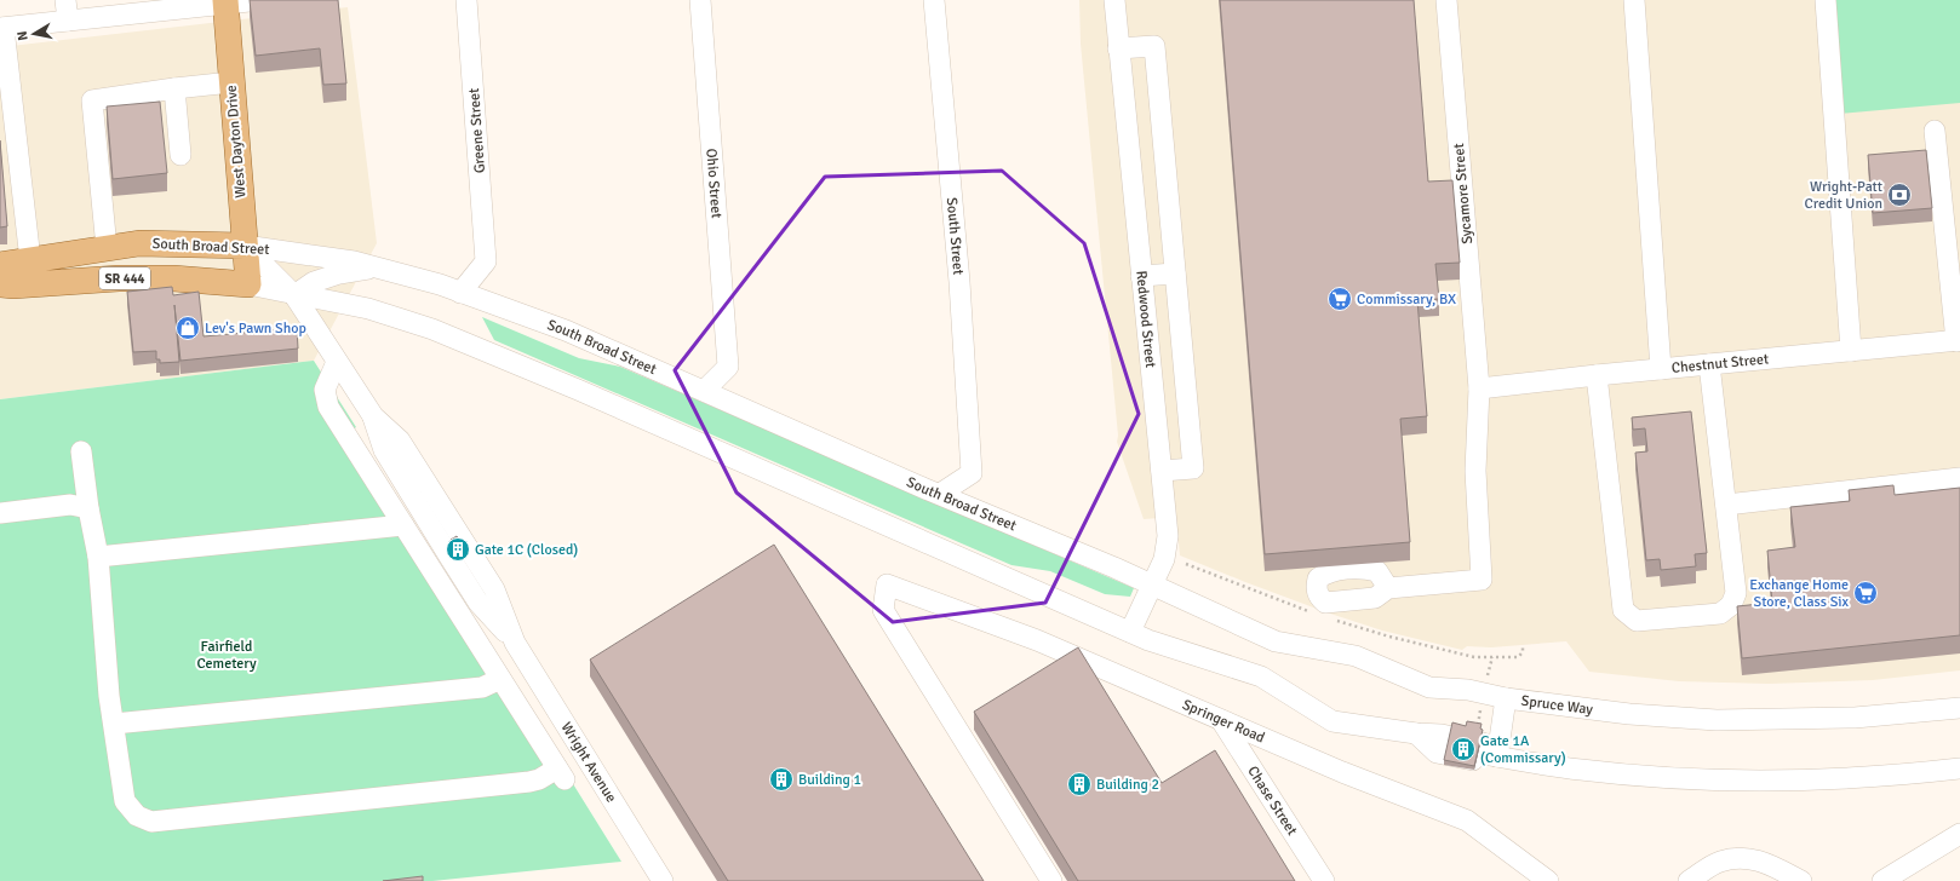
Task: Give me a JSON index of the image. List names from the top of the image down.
{
  "streets": {
    "main road": ["West Dayton Drive", "South Broad Street", "SR 444"],
    "street": [
      "Greene Street",
      "Ohio Street",
      "Sycamore Street",
      "South Street",
      "Redwood Street",
      "Chestnut Street",
      "Spruce Way",
      "Springer Road",
      "Wright Avenue",
      "Chase Street"
    ]
  },
  "crossings": [
    ["Greene Street", "South Broad Street"],
    ["West Dayton Drive", "South Broad Street"],
    ["West Dayton Drive", "SR 444"],
    ["West Dayton Drive", "Wright Avenue"],
    ["Ohio Street", "South Broad Street"],
    ["Sycamore Street", "Chestnut Street"],
    ["South Street", "South Broad Street"],
    ["South Broad Street", "Redwood Street"],
    ["South Broad Street", "Spruce Way"],
    ["South Broad Street", "Wright Avenue"],
    ["Redwood Street", "Spruce Way"],
    ["Springer Road", "Chase Street"]
  ],
  "parks": ["Fairfield Cemetery"],
  "places": {
    "bank": ["Wright-Patt Credit Union"],
    "supermarket": ["Commissary, BX", "Exchange Home Store, Class Six"],
    "shop": ["Lev's Pawn Shop"],
    "building": [
      "Gate 1C (Closed)",
      "Gate 1A (Commissary)",
      "Building 1",
      "Building 2"
    ]
  },
  "north": "left"
}
